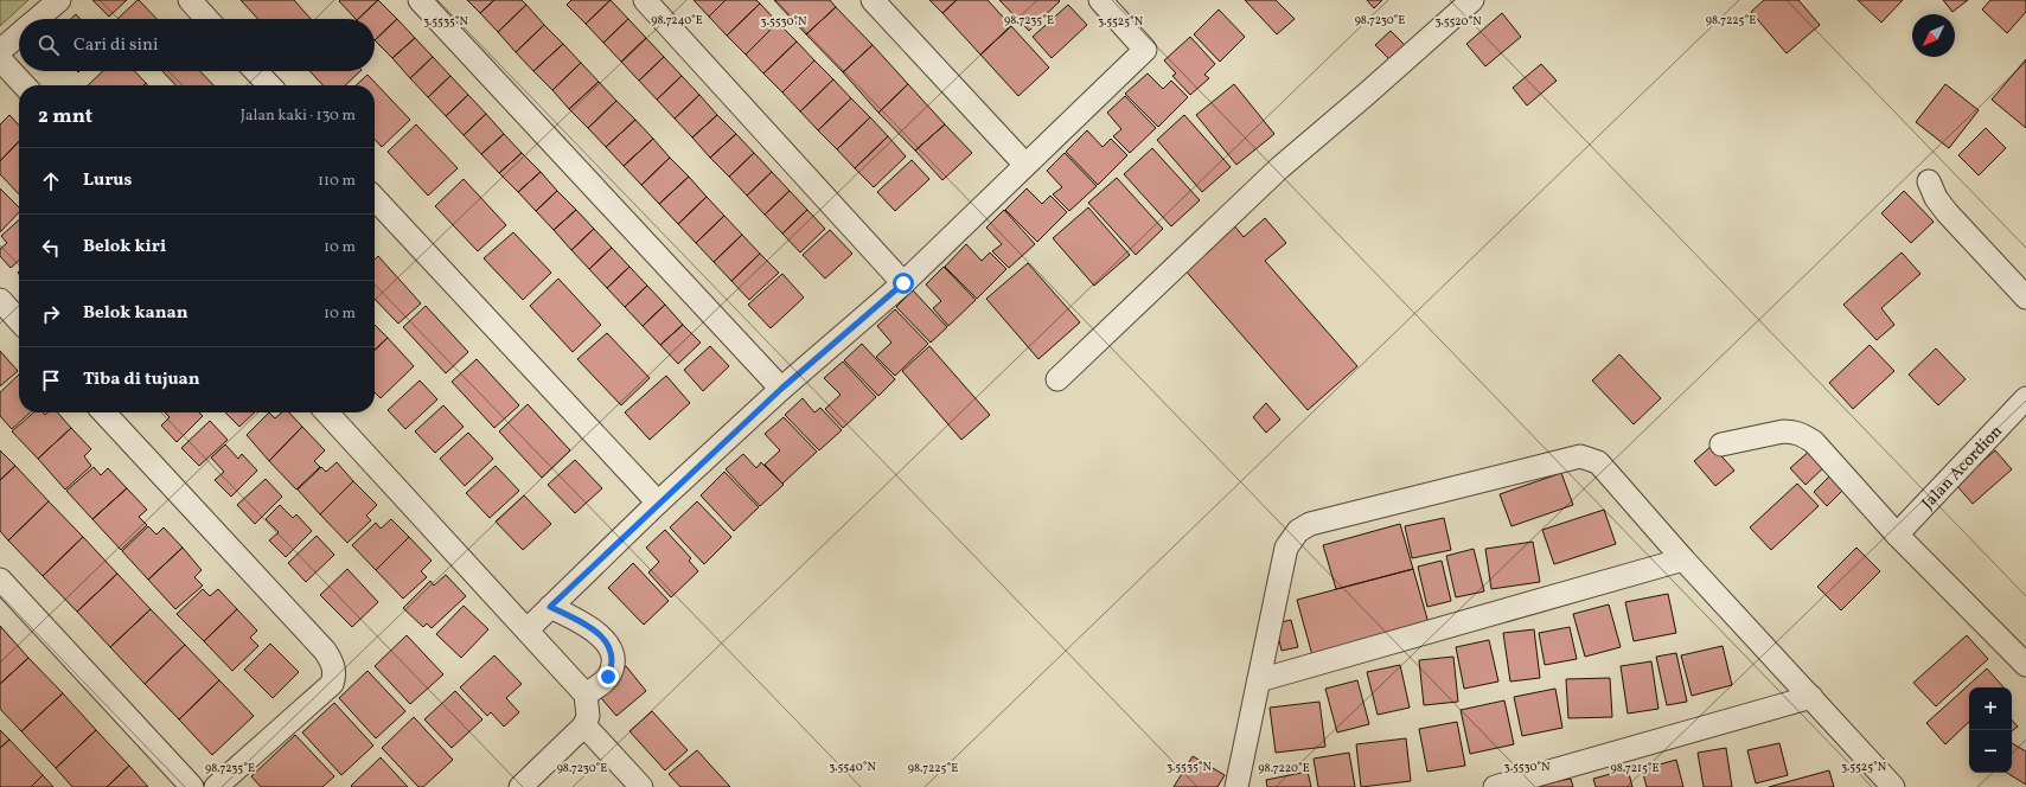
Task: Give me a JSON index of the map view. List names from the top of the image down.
{
  "streets": {
    "street": ["Jalan Acordion"]
  },
  "north": "bottom left",
  "page": {
    "search": "Cari di sini",
    "heading": ["2 mnt", "Jalan kaki · 130 m"],
    "list": [
      ["Lurus", "110 m"],
      ["Belok kiri", "10 m"],
      ["Belok kanan", "10 m"],
      "Tiba di tujuan"
    ],
    "map_buttons": ["+", "−"]
  },
  "coordinates": [
    "98.7240°E",
    "98.7235°E",
    "98.7230°E",
    "98.7225°E",
    "3.5535°N",
    "3.5530°N",
    "3.5525°N",
    "3.5520°N",
    "3.5540°N",
    "98.7220°E",
    "98.7215°E"
  ]
}
